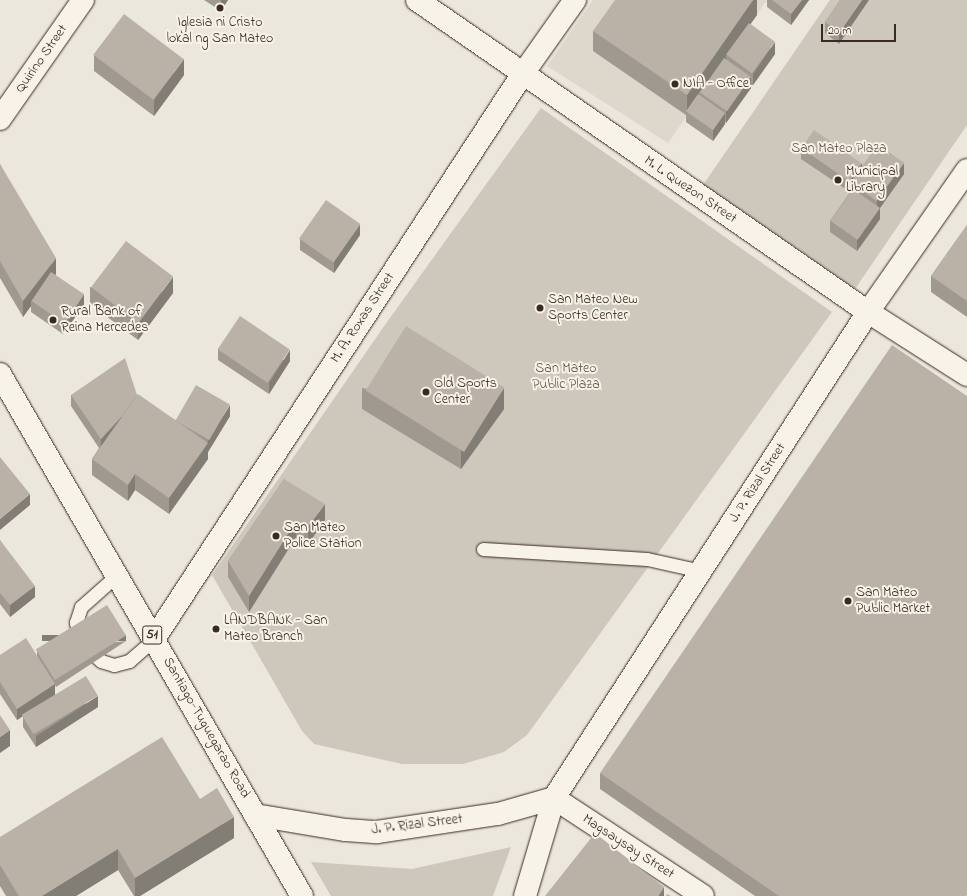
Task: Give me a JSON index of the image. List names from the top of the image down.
{
  "streets": {
    "main road": [
      "Quirino Street",
      "M. L. Quezon Street",
      "M. A. Roxas Street",
      "J. P. Rizal Street",
      "51",
      "Santiago-Tuguegarao Road",
      "Magsaysay Street"
    ]
  },
  "crossings": [
    ["M. L. Quezon Street", "M. A. Roxas Street"],
    ["M. L. Quezon Street", "J. P. Rizal Street"],
    ["M. A. Roxas Street", "Santiago-Tuguegarao Road"],
    ["J. P. Rizal Street", "Santiago-Tuguegarao Road"],
    ["J. P. Rizal Street", "Magsaysay Street"]
  ],
  "parks": ["San Mateo Plaza", "San Mateo Public Plaza"],
  "places": [
    "Iglesia ni Cristo lokal ng San Mateo",
    "NIA - Office",
    "Municipal Library",
    "San Mateo New Sports Center",
    "Rural Bank of Reina Mercedes",
    "Old Sports Center",
    "San Mateo Police Station",
    "San Mateo Public Market",
    "LANDBANK - San Mateo Branch"
  ],
  "scale_bar": "20 m"
}
